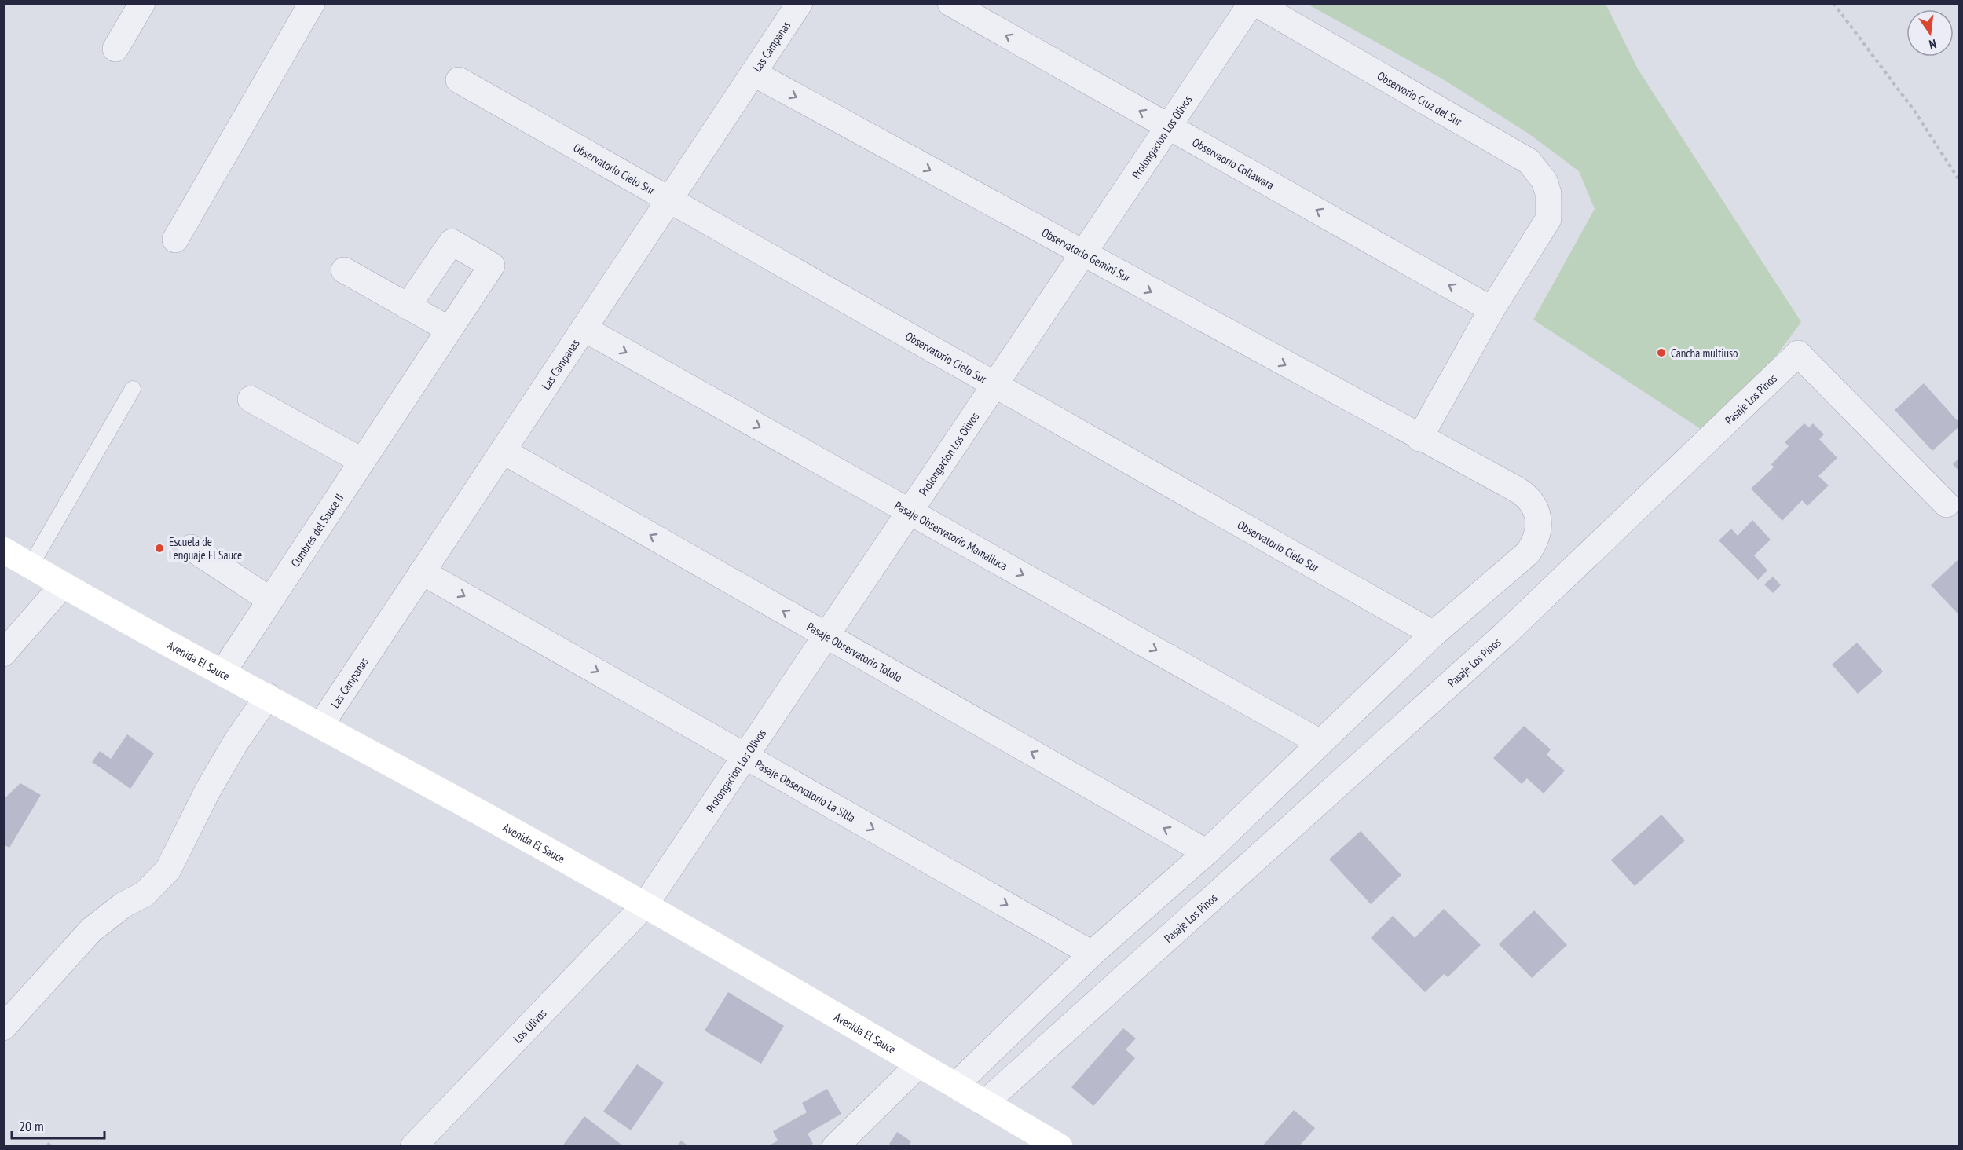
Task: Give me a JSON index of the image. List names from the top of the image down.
{
  "streets": {
    "street": [
      "Las Campanas",
      "Observorio Cruz del Sur",
      "Prolongacion Los Olivos",
      "Observaorio Collawara",
      "Observatorio Cielo Sur",
      "Observatorio Gemini Sur",
      "Pasaje Los Pinos",
      "Cumbres del Sauce II",
      "Pasaje Observatorio Mamalluca",
      "Pasaje Observatorio Tololo",
      "Avenida El Sauce",
      "Pasaje Observatorio La Silla",
      "Los Olivos"
    ]
  },
  "crossings": [
    ["Las Campanas", "Observatorio Cielo Sur"],
    ["Las Campanas", "Observatorio Gemini Sur"],
    ["Las Campanas", "Pasaje Observatorio Mamalluca"],
    ["Las Campanas", "Pasaje Observatorio Tololo"],
    ["Las Campanas", "Avenida El Sauce"],
    ["Las Campanas", "Pasaje Observatorio La Silla"],
    ["Observorio Cruz del Sur", "Prolongacion Los Olivos"],
    ["Observorio Cruz del Sur", "Observaorio Collawara"],
    ["Prolongacion Los Olivos", "Observaorio Collawara"],
    ["Prolongacion Los Olivos", "Observatorio Cielo Sur"],
    ["Prolongacion Los Olivos", "Observatorio Gemini Sur"],
    ["Prolongacion Los Olivos", "Pasaje Observatorio Mamalluca"],
    ["Prolongacion Los Olivos", "Pasaje Observatorio Tololo"],
    ["Prolongacion Los Olivos", "Avenida El Sauce"],
    ["Prolongacion Los Olivos", "Pasaje Observatorio La Silla"],
    ["Prolongacion Los Olivos", "Los Olivos"],
    ["Observatorio Cielo Sur", "Observatorio Gemini Sur"],
    ["Observatorio Gemini Sur", "Pasaje Observatorio Mamalluca"],
    ["Observatorio Gemini Sur", "Pasaje Observatorio Tololo"],
    ["Observatorio Gemini Sur", "Avenida El Sauce"],
    ["Observatorio Gemini Sur", "Pasaje Observatorio La Silla"],
    ["Pasaje Los Pinos", "Avenida El Sauce"],
    ["Cumbres del Sauce II", "Avenida El Sauce"],
    ["Avenida El Sauce", "Los Olivos"]
  ],
  "one_way": [
    "Observaorio Collawara",
    "Observatorio Gemini Sur",
    "Pasaje Observatorio Mamalluca",
    "Pasaje Observatorio Tololo",
    "Pasaje Observatorio La Silla"
  ],
  "places": ["Cancha multiuso", "Escuela de Lenguaje El Sauce"],
  "scale_bar": "20 m",
  "north": "bottom"
}
